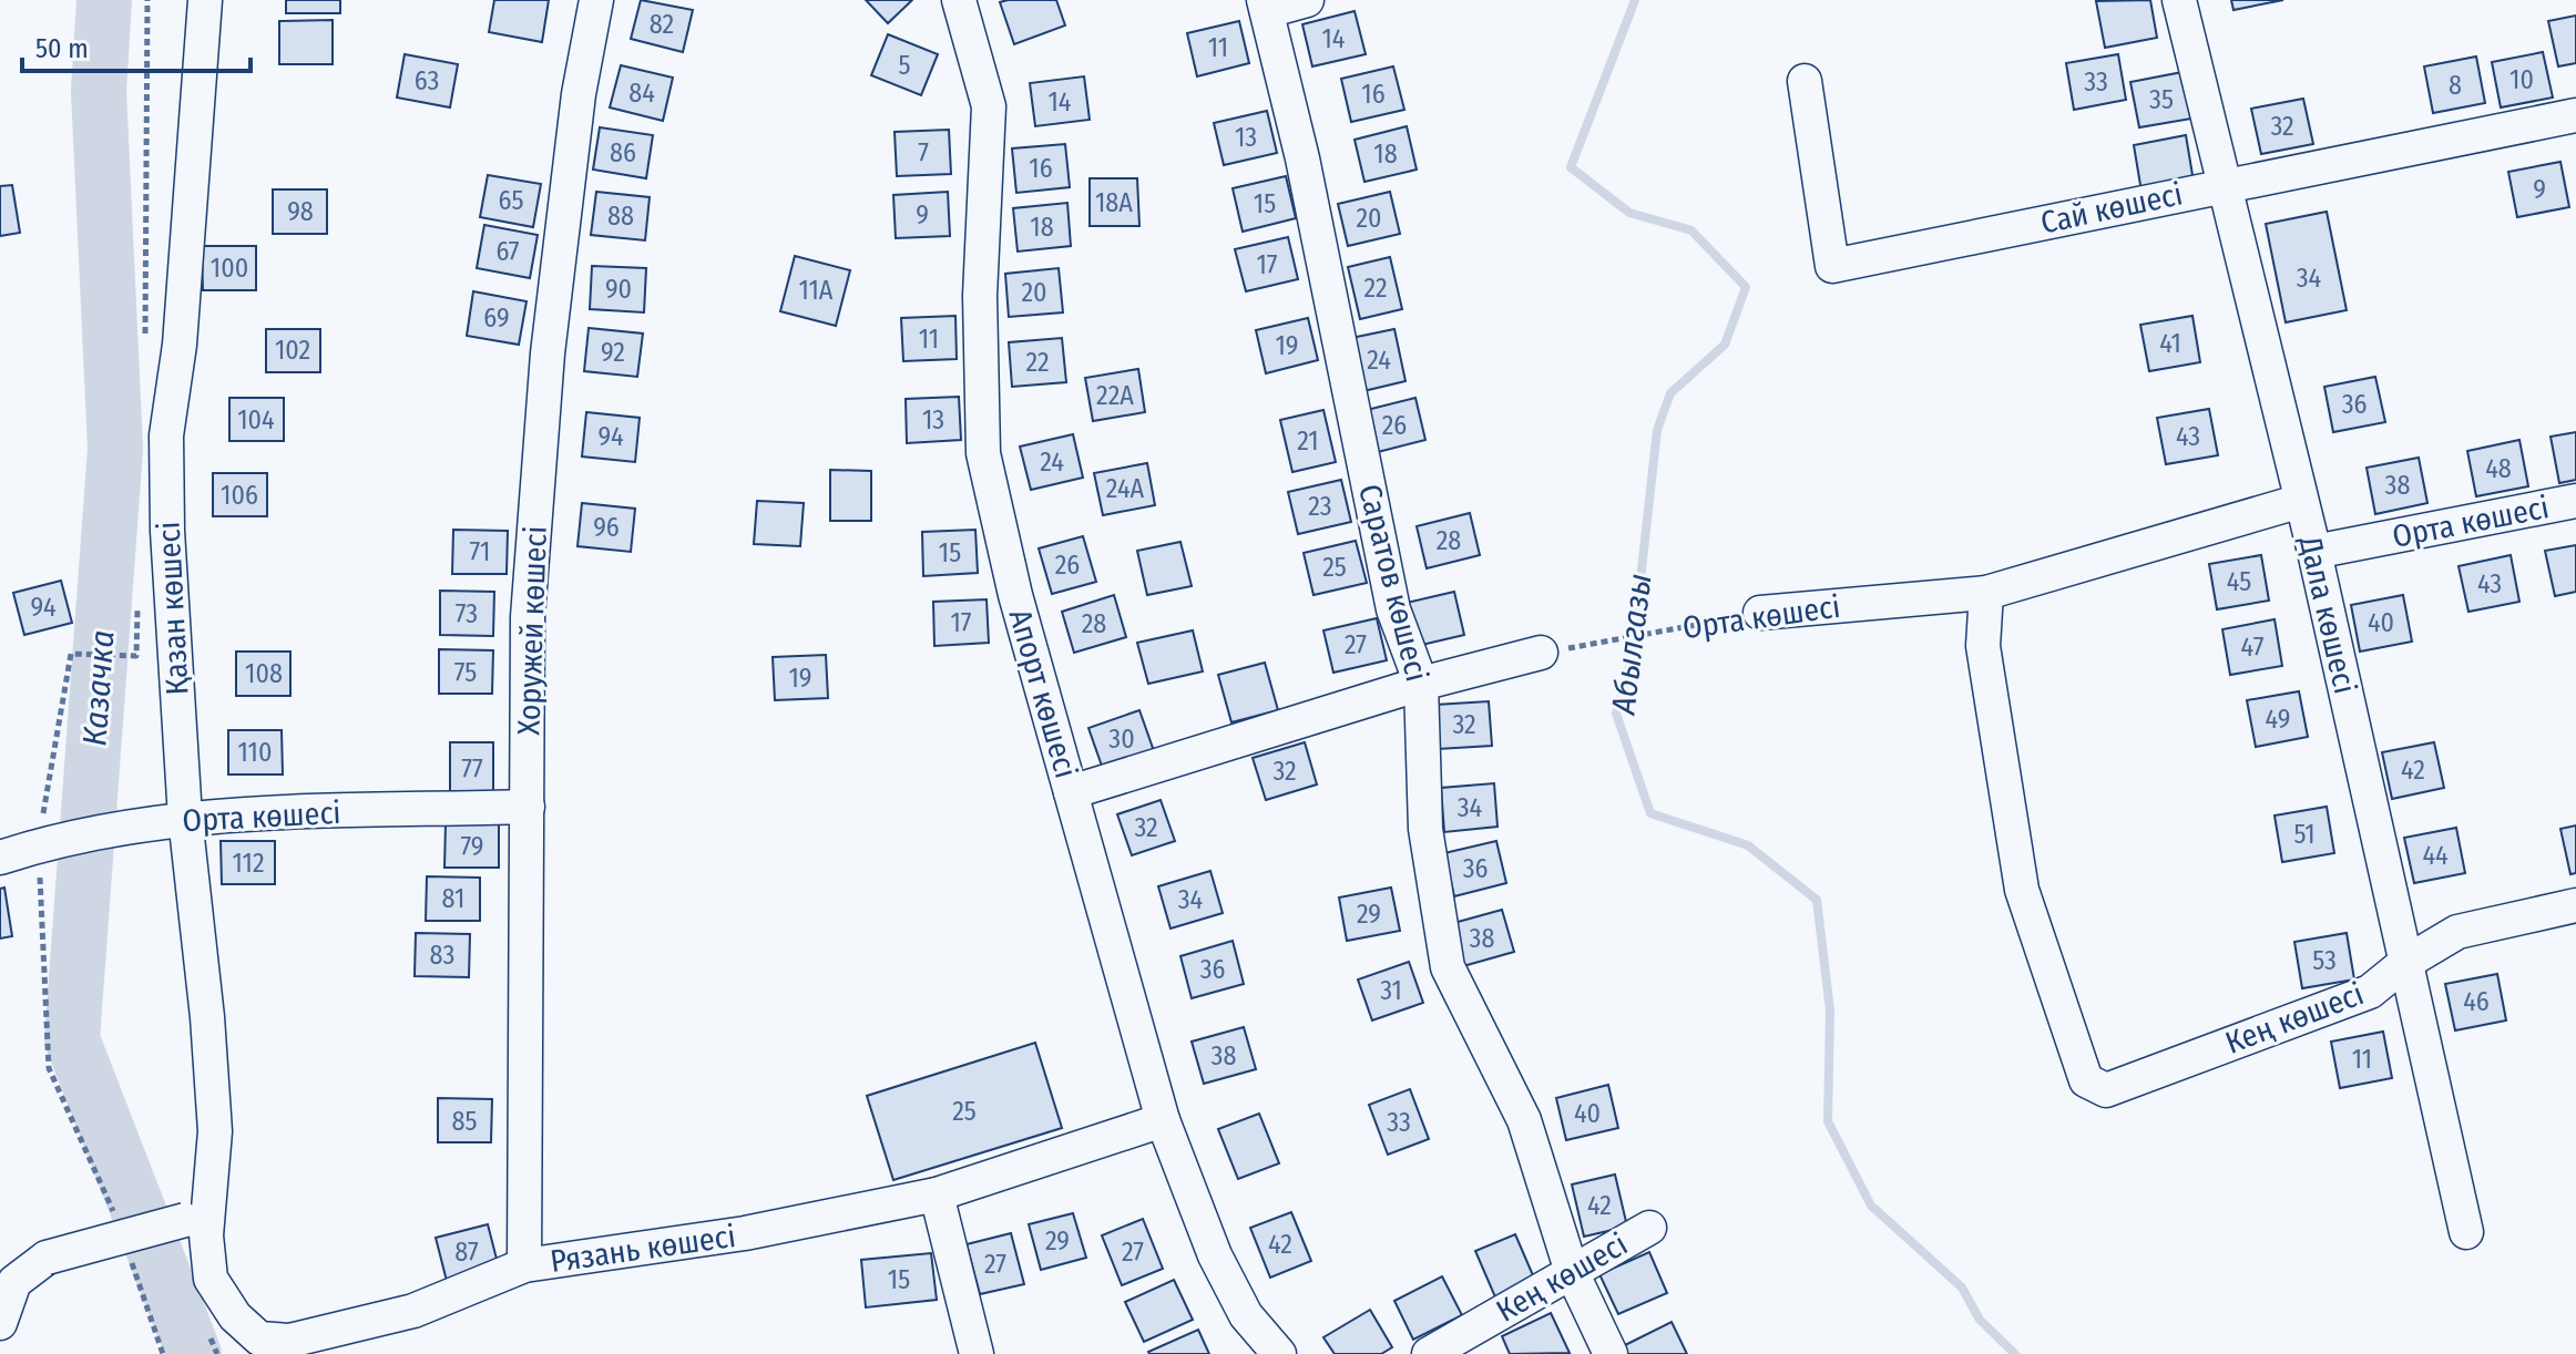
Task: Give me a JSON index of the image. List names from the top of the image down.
{
  "streets": {
    "street": [
      "Сай көшесі",
      "Орта көшесі",
      "Саратов көшесі",
      "Қазан көшесі",
      "Дала көшесі",
      "Хоружей көшесі",
      "Апорт көшесі",
      "Кең көшесі",
      "Рязань көшесі"
    ]
  },
  "crossings": [
    ["Сай көшесі", "Дала көшесі"],
    ["Орта көшесі", "Қазан көшесі"],
    ["Орта көшесі", "Дала көшесі"],
    ["Орта көшесі", "Хоружей көшесі"],
    ["Орта көшесі", "Кең көшесі"],
    ["Саратов көшесі", "Кең көшесі"],
    ["Қазан көшесі", "Рязань көшесі"],
    ["Дала көшесі", "Кең көшесі"],
    ["Хоружей көшесі", "Рязань көшесі"],
    ["Апорт көшесі", "Рязань көшесі"]
  ],
  "water": ["Абылгазы", "Казачка"],
  "house_numbers": [
    "82",
    "14",
    "11",
    "5",
    "10",
    "63",
    "33",
    "8",
    "84",
    "16",
    "35",
    "14",
    "32",
    "13",
    "86",
    "7",
    "18",
    "16",
    "9",
    "65",
    "18А",
    "15",
    "98",
    "9",
    "88",
    "20",
    "18",
    "67",
    "17",
    "100",
    "34",
    "22",
    "90",
    "11А",
    "20",
    "69",
    "11",
    "41",
    "19",
    "102",
    "92",
    "24",
    "22",
    "22А",
    "36",
    "104",
    "13",
    "26",
    "94",
    "43",
    "21",
    "24",
    "48",
    "38",
    "24А",
    "106",
    "23",
    "96",
    "28",
    "71",
    "15",
    "26",
    "25",
    "45",
    "43",
    "94",
    "73",
    "17",
    "40",
    "28",
    "27",
    "47",
    "75",
    "108",
    "19",
    "49",
    "32",
    "30",
    "110",
    "77",
    "42",
    "32",
    "34",
    "32",
    "51",
    "79",
    "44",
    "112",
    "36",
    "81",
    "34",
    "29",
    "38",
    "83",
    "53",
    "36",
    "31",
    "46",
    "38",
    "11",
    "25",
    "40",
    "85",
    "33",
    "42",
    "29",
    "42",
    "87",
    "27",
    "27",
    "15"
  ],
  "scale_bar": "50 m"
}
